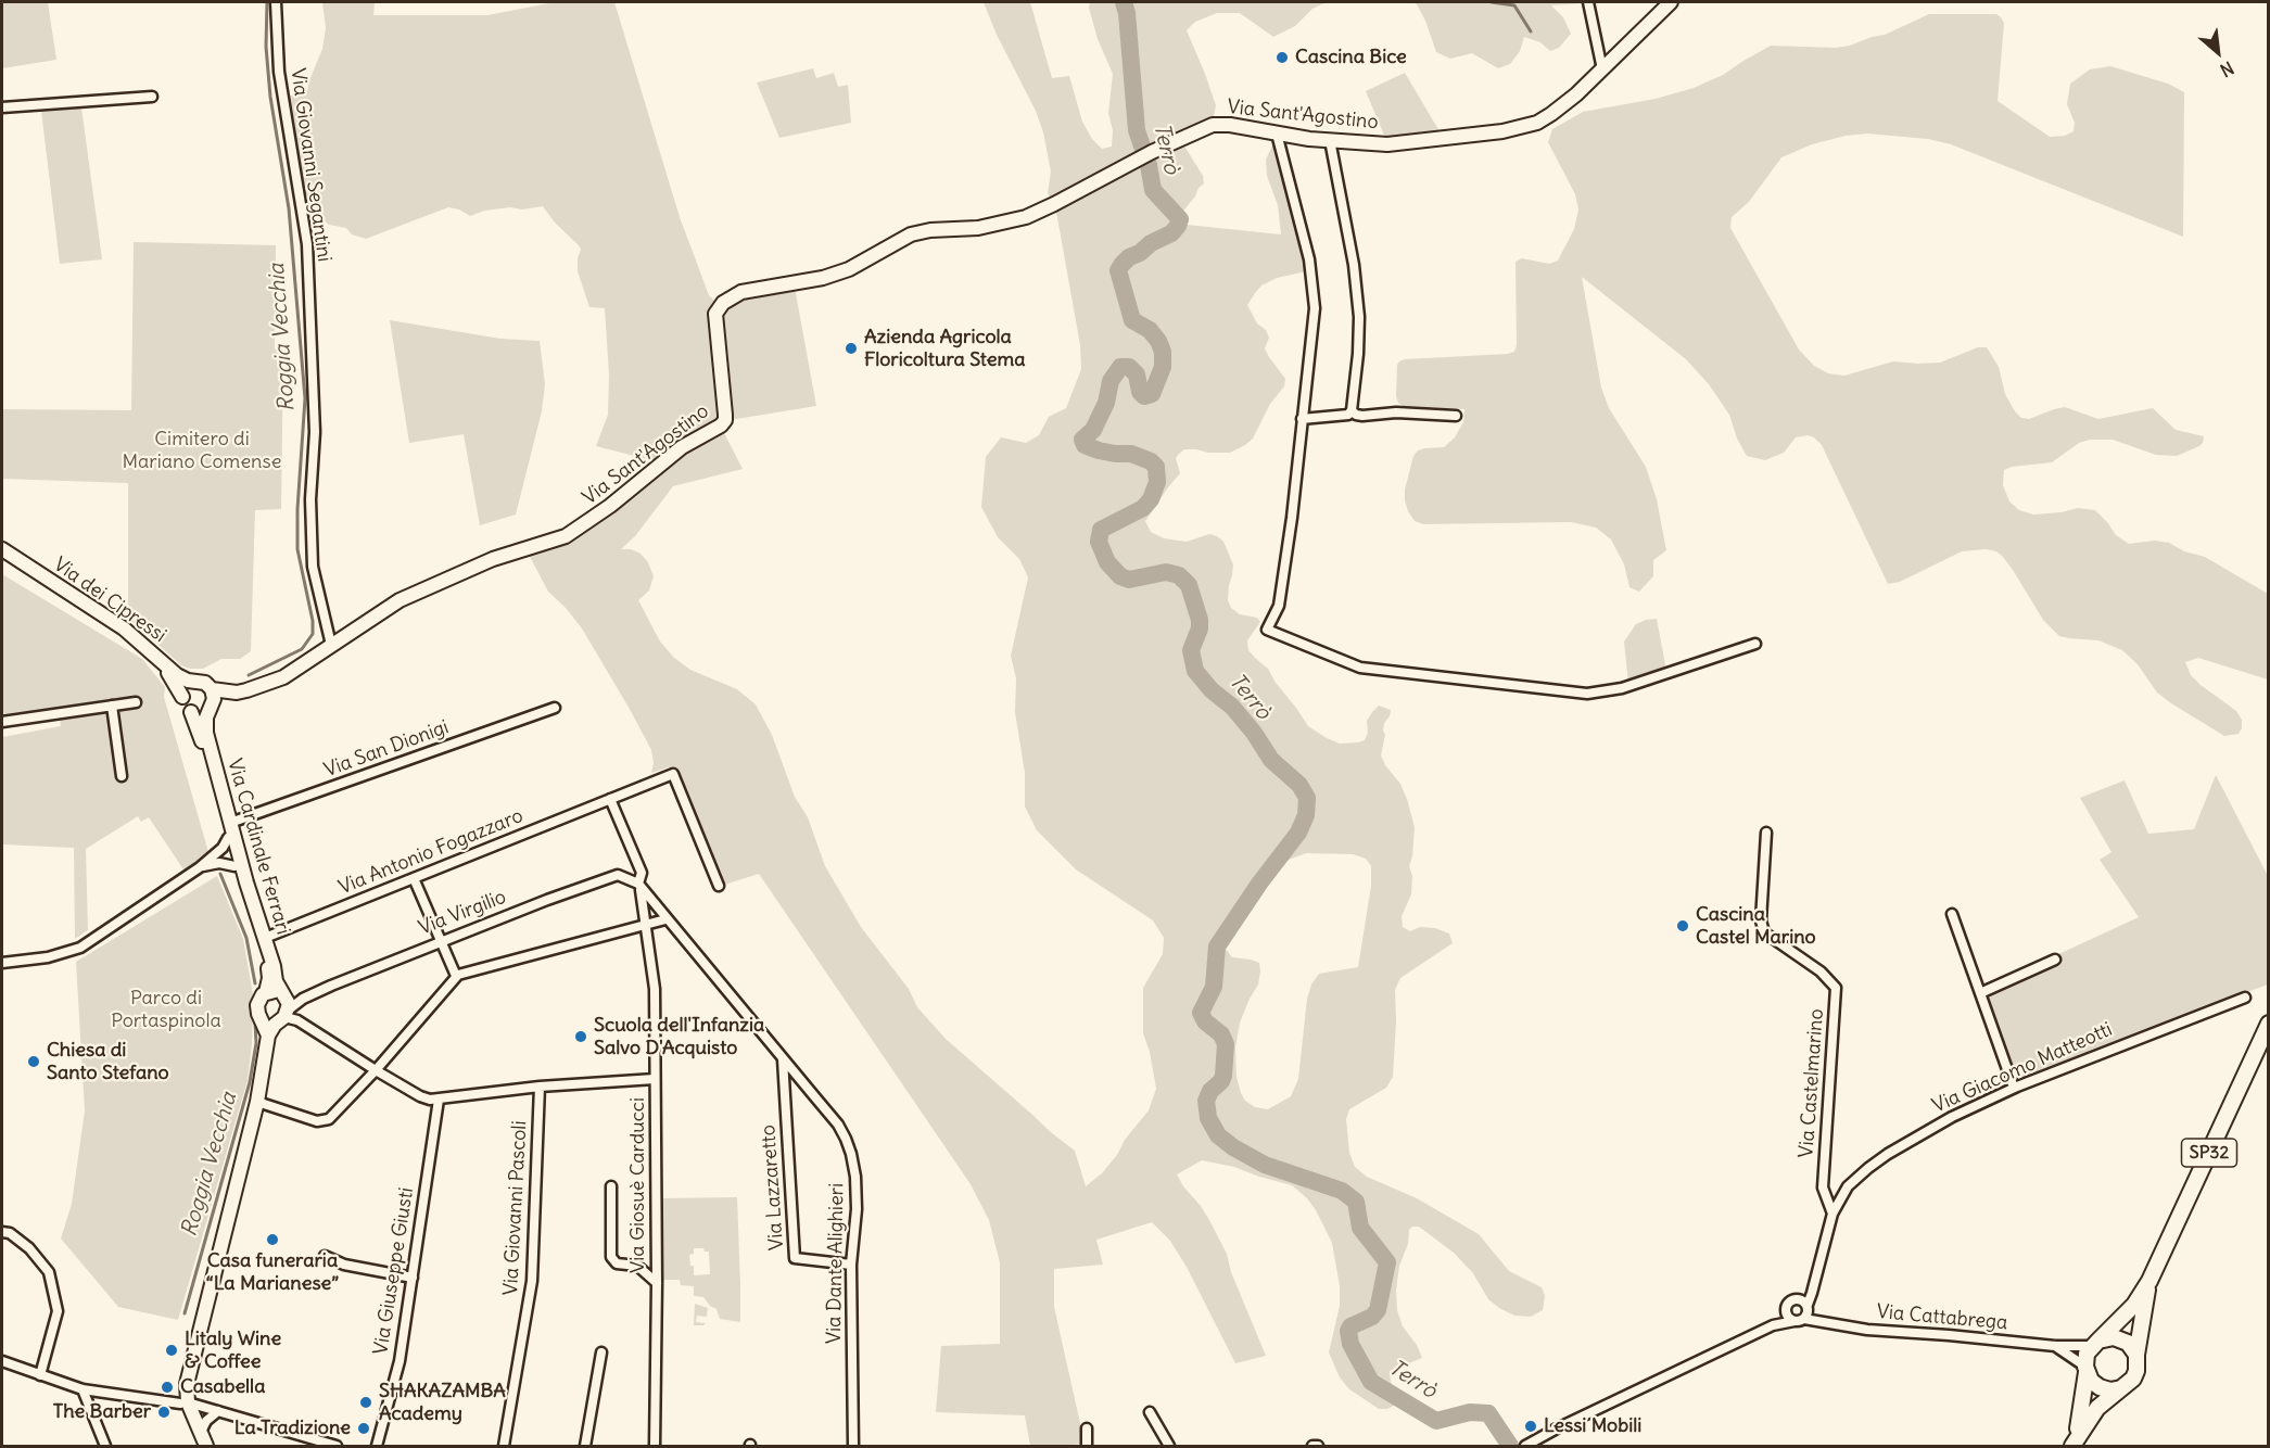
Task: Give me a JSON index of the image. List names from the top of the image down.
{
  "streets": {
    "main road": ["SP32"],
    "street": [
      "Via Sant'Agostino",
      "Via Giovanni Segantini",
      "Via dei Cipressi",
      "Via San Dionigi",
      "Via Cardinale Ferrari",
      "Via Antonio Fogazzaro",
      "Via Virgilio",
      "Via Giacomo Matteotti",
      "Via Castelmarino",
      "Via Giosuè Carducci",
      "Via Lazzaretto",
      "Via Giovanni Pascoli",
      "Via Dante Alighieri",
      "Via Giuseppe Giusti",
      "Via Cattabrega"
    ]
  },
  "crossings": [
    ["Via Sant'Agostino", "Via Giovanni Segantini"],
    ["Via Sant'Agostino", "Via dei Cipressi"],
    ["Via Sant'Agostino", "Via Cardinale Ferrari"],
    ["Via dei Cipressi", "Via Cardinale Ferrari"],
    ["Via San Dionigi", "Via Cardinale Ferrari"],
    ["Via Cardinale Ferrari", "Via Antonio Fogazzaro"],
    ["Via Cardinale Ferrari", "Via Virgilio"],
    ["Via Virgilio", "Via Giosuè Carducci"],
    ["Via Virgilio", "Via Dante Alighieri"],
    ["Via Giacomo Matteotti", "Via Castelmarino"],
    ["Via Giacomo Matteotti", "Via Cattabrega"],
    ["SP32", "Via Cattabrega"],
    ["Via Giosuè Carducci", "Via Dante Alighieri"],
    ["Via Lazzaretto", "Via Dante Alighieri"]
  ],
  "water": ["Terrò", "Roggia Vecchia"],
  "parks": ["Cimitero di Mariano Comense", "Parco di Portaspinola"],
  "places": [
    "Cascina Bice",
    "Azienda Agricola Floricoltura Stema",
    "Cascina Castel Marino",
    "Scuola dell'Infanzia Salvo D'Acquisto",
    "Chiesa di Santo Stefano",
    "Casa funeraria “La Marianese”",
    "Litaly Wine & Coffee",
    "Casabella",
    "SHAKAZAMBA Academy",
    "The Barber",
    "Lessi Mobili",
    "La Tradizione"
  ],
  "north": "bottom right"
}
